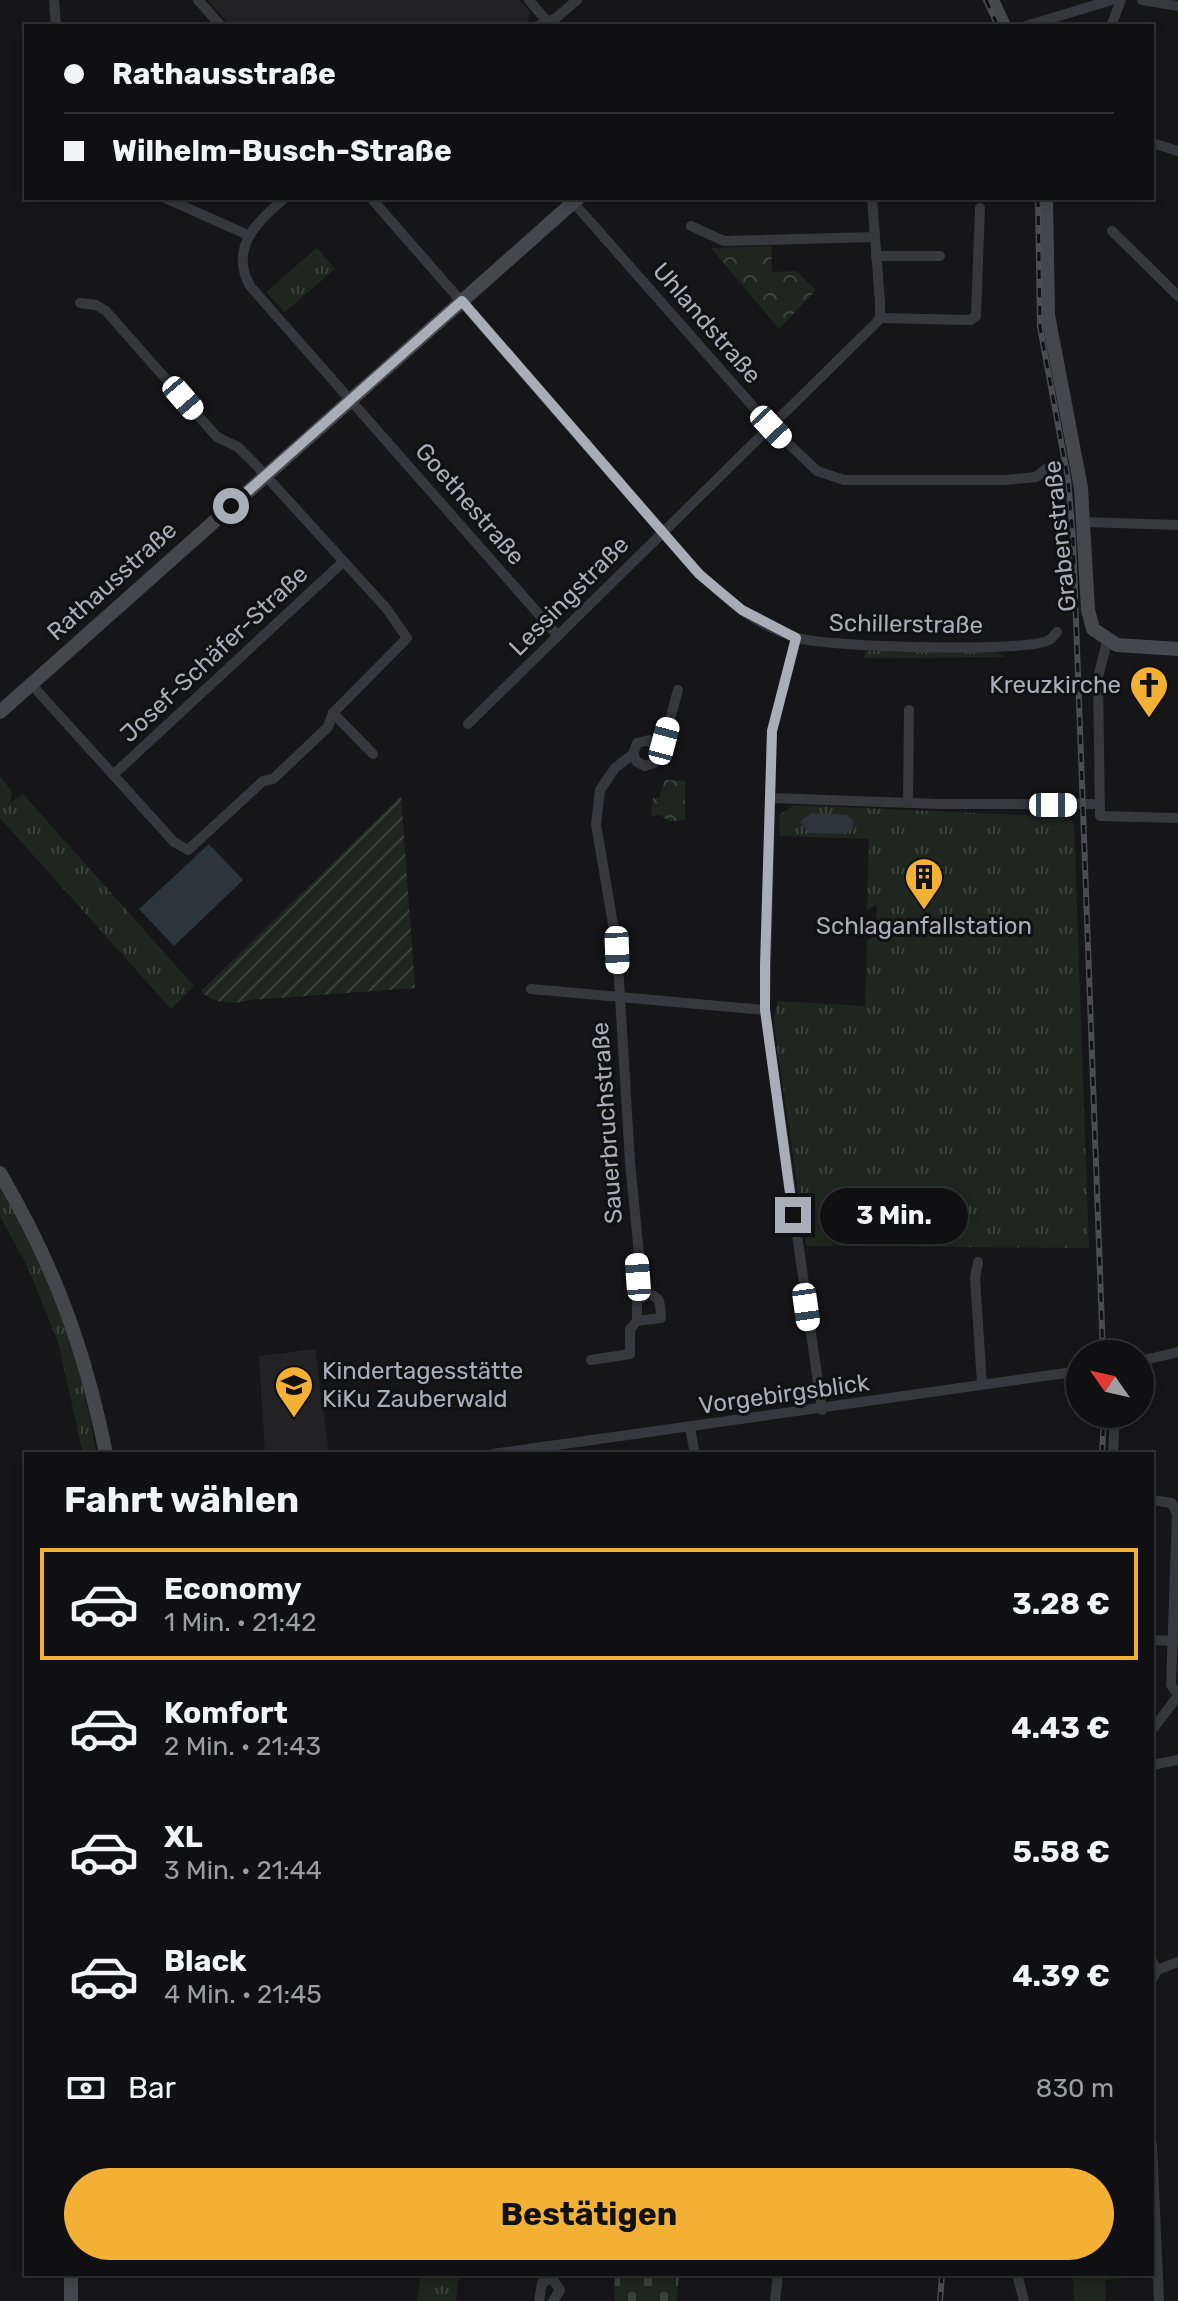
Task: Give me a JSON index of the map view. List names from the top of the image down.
{
  "streets": {
    "street": [
      "Uhlandstraße",
      "Goethestraße",
      "Grabenstraße",
      "Rathausstraße",
      "Lessingstraße",
      "Schillerstraße",
      "Josef-Schäfer-Straße",
      "Sauerbruchstraße",
      "Vorgebirgsblick"
    ]
  },
  "crossings": [
    ["Uhlandstraße", "Rathausstraße"],
    ["Uhlandstraße", "Lessingstraße"],
    ["Goethestraße", "Rathausstraße"],
    ["Goethestraße", "Lessingstraße"],
    ["Rathausstraße", "Schillerstraße"],
    ["Lessingstraße", "Schillerstraße"]
  ],
  "places": {
    "church": ["Kreuzkirche"],
    "building": ["Schlaganfallstation"],
    "school or university": ["Kindertagesstätte KiKu Zauberwald"]
  },
  "north": "top left",
  "page": {
    "banner": ["Rathausstraße", "Wilhelm-Busch-Straße"],
    "bubble": "3 Min.",
    "heading": "Fahrt wählen",
    "list": [
      {
        "name": "Economy",
        "note": "1 Min. · 21:42",
        "value": "3.28 €"
      },
      {
        "name": "Komfort",
        "note": "2 Min. · 21:43",
        "value": "4.43 €"
      },
      {
        "name": "XL",
        "note": "3 Min. · 21:44",
        "value": "5.58 €"
      },
      {
        "name": "Black",
        "note": "4 Min. · 21:45",
        "value": "4.39 €"
      }
    ],
    "pay": ["Bar", "830 m"],
    "buttons": "Bestätigen"
  }
}
